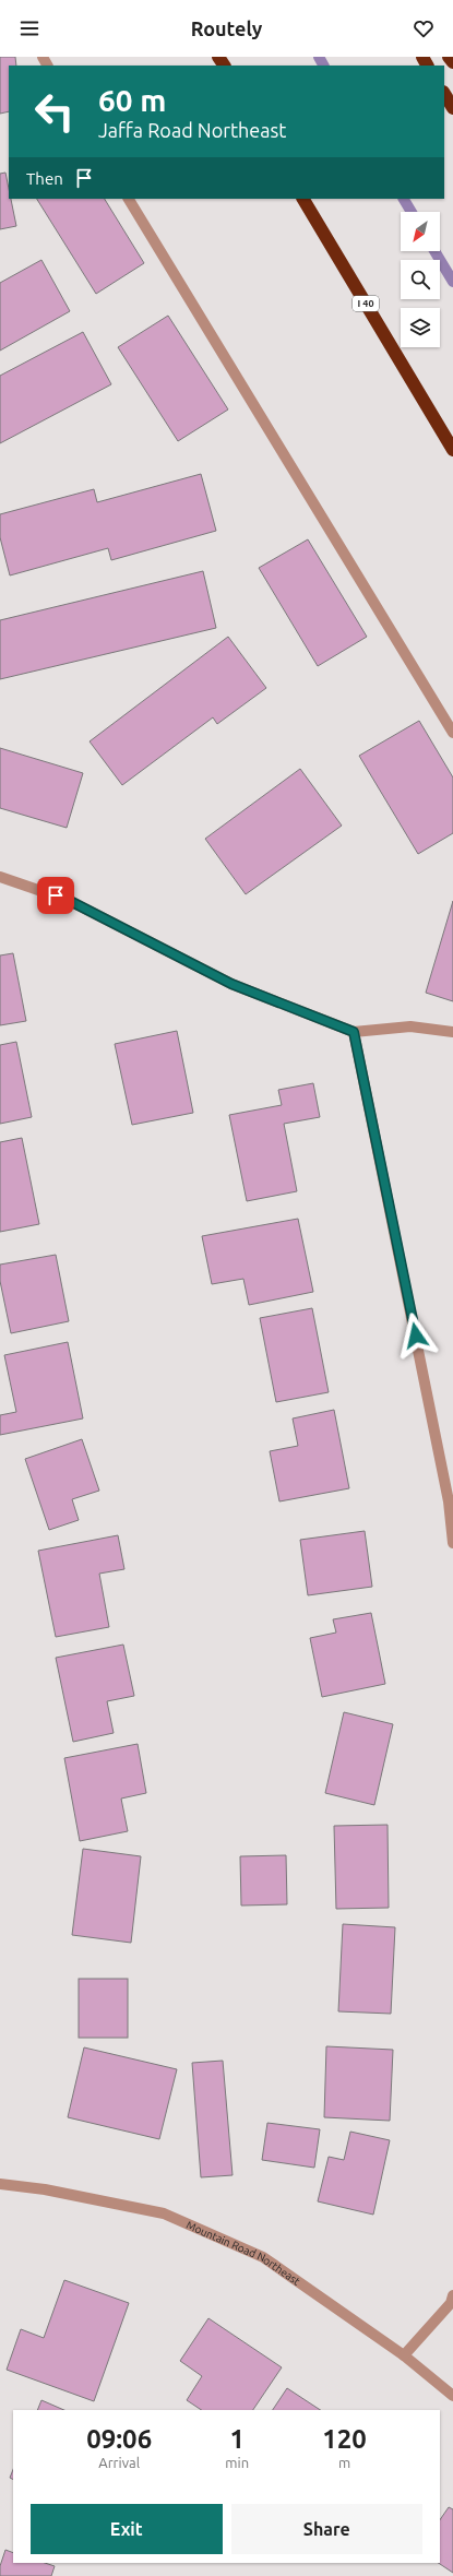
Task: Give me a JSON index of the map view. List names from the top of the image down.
{
  "streets": {
    "highway": ["I 40"],
    "street": ["Mountain Road Northeast"]
  },
  "north": "bottom left",
  "page": {
    "header": "Routely",
    "turn": ["60 m", "Jaffa Road Northeast"],
    "then": "Then",
    "eta": [
      "09:06",
      "Arrival",
      "1",
      "min",
      "120",
      "m"
    ],
    "buttons": ["Exit", "Share"]
  }
}
